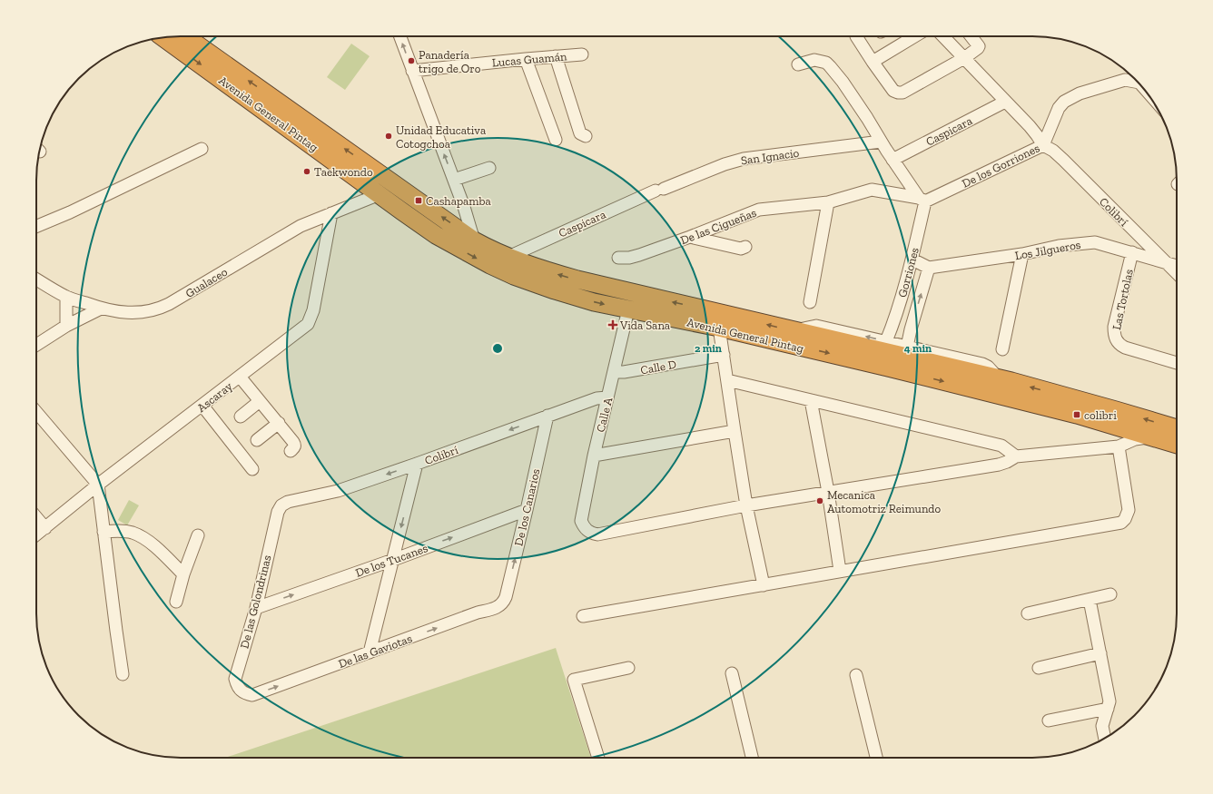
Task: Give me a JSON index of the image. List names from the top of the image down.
{
  "streets": {
    "highway": ["Avenida General Pintag"],
    "street": [
      "Lucas Guamán",
      "Caspicara",
      "San Ignacio",
      "De los Gorriones",
      "Colibrí",
      "De las Cigueñas",
      "Los Jilgueros",
      "Gorriones",
      "Gualaceo",
      "Las Tortolas",
      "Calle D",
      "Ascaray",
      "Calle A",
      "De los Canarios",
      "De los Tucanes",
      "De las Golondrinas",
      "De las Gaviotas"
    ]
  },
  "crossings": [
    ["Avenida General Pintag", "Caspicara"],
    ["Avenida General Pintag", "Gualaceo"],
    ["Avenida General Pintag", "Calle A"],
    ["Caspicara", "San Ignacio"],
    ["De los Gorriones", "Colibrí"],
    ["De los Gorriones", "De las Cigueñas"],
    ["De los Gorriones", "Gorriones"],
    ["Colibrí", "Los Jilgueros"],
    ["Colibrí", "Calle A"],
    ["Colibrí", "De los Canarios"],
    ["Colibrí", "De las Golondrinas"],
    ["De las Cigueñas", "Gorriones"],
    ["Los Jilgueros", "Las Tortolas"],
    ["Gualaceo", "Ascaray"],
    ["Calle D", "Calle A"],
    ["De los Canarios", "De los Tucanes"],
    ["De los Canarios", "De las Gaviotas"],
    ["De los Tucanes", "De las Golondrinas"],
    ["De las Golondrinas", "De las Gaviotas"]
  ],
  "one_way": [
    "Colibrí",
    "De los Canarios",
    "De los Tucanes",
    "De las Gaviotas"
  ],
  "places": {
    "other": [
      "Panadería trigo de Oro",
      "Unidad Educativa Cotogchoa",
      "Taekwondo",
      "Mecanica Automotriz Reimundo"
    ],
    "transit": ["Cashapamba", "colibri"],
    "health": ["Vida Sana"]
  },
  "rings": ["2 min", "4 min"]
}
